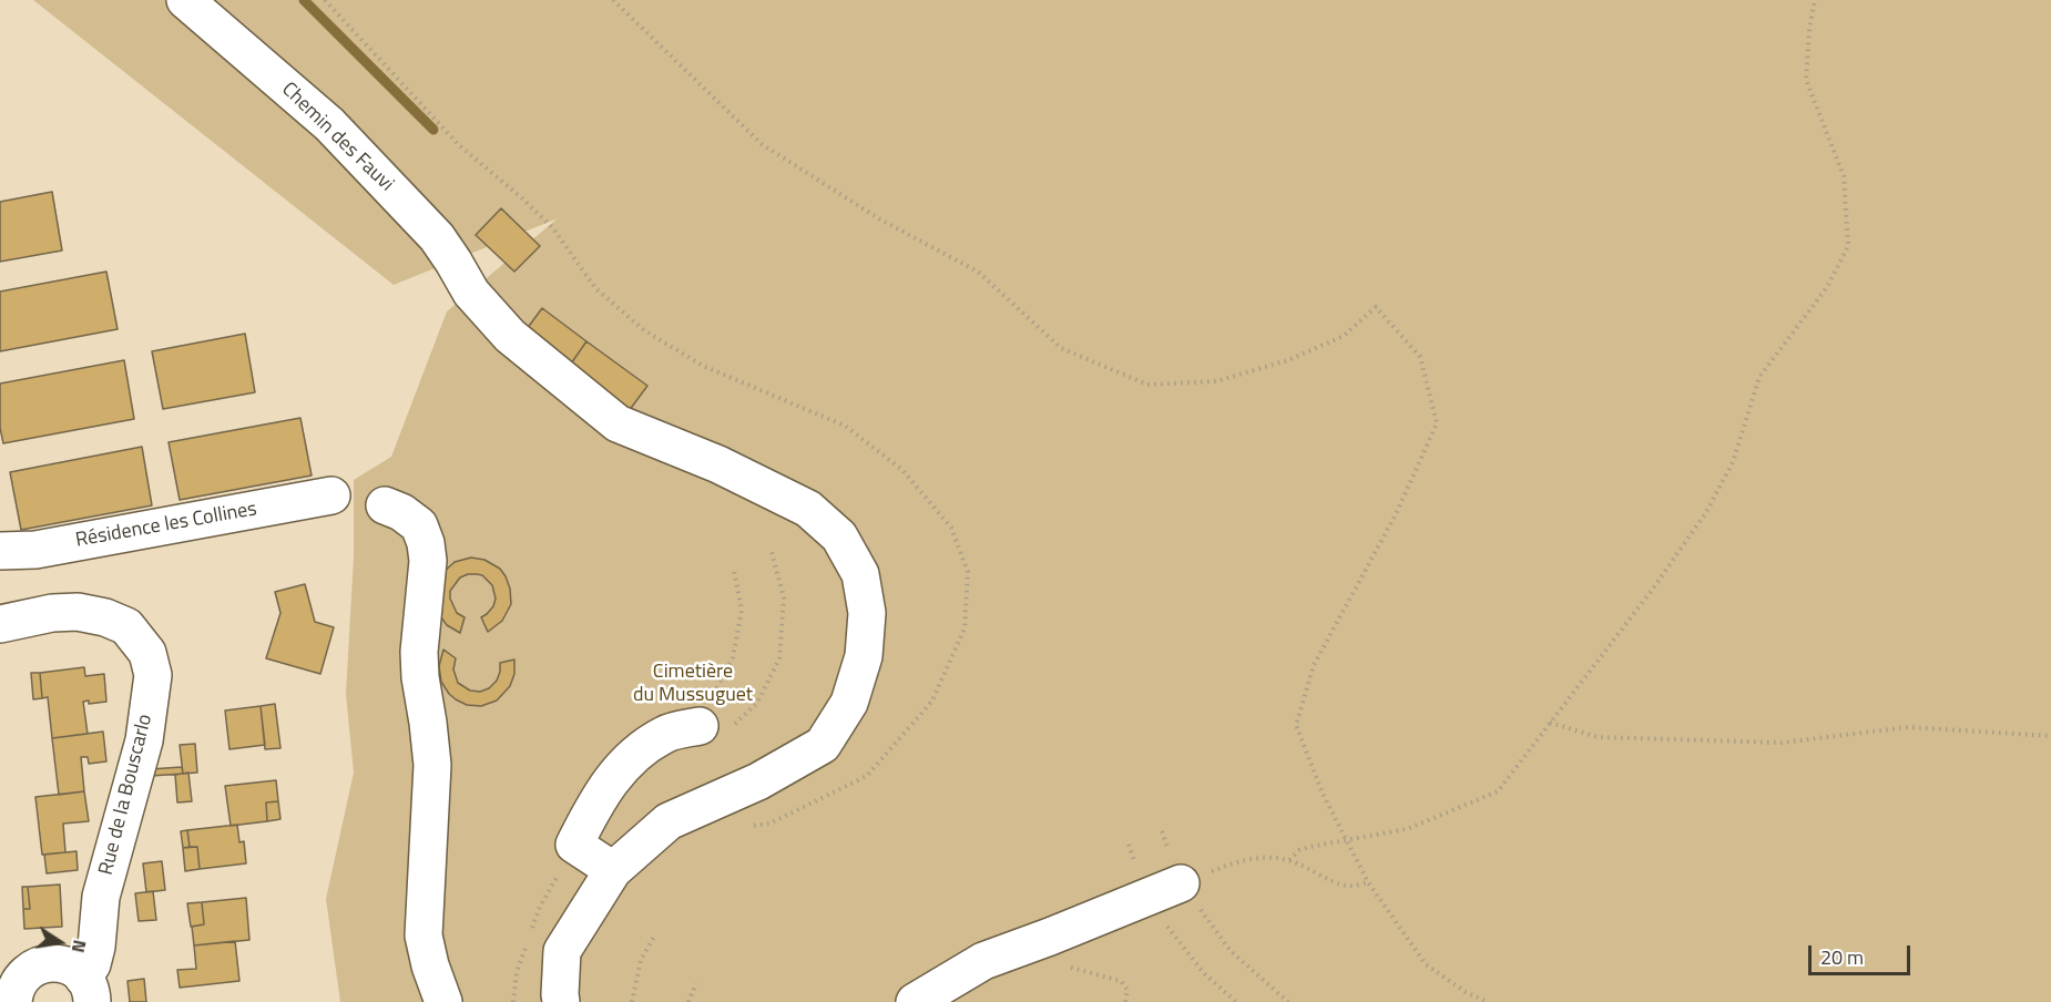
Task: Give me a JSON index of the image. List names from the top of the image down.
{
  "streets": {
    "street": ["Chemin des Fauvi", "Résidence les Collines", "Rue de la Bouscarlo"]
  },
  "parks": ["Cimetière du Mussuguet"],
  "scale_bar": "20 m",
  "north": "right"
}
